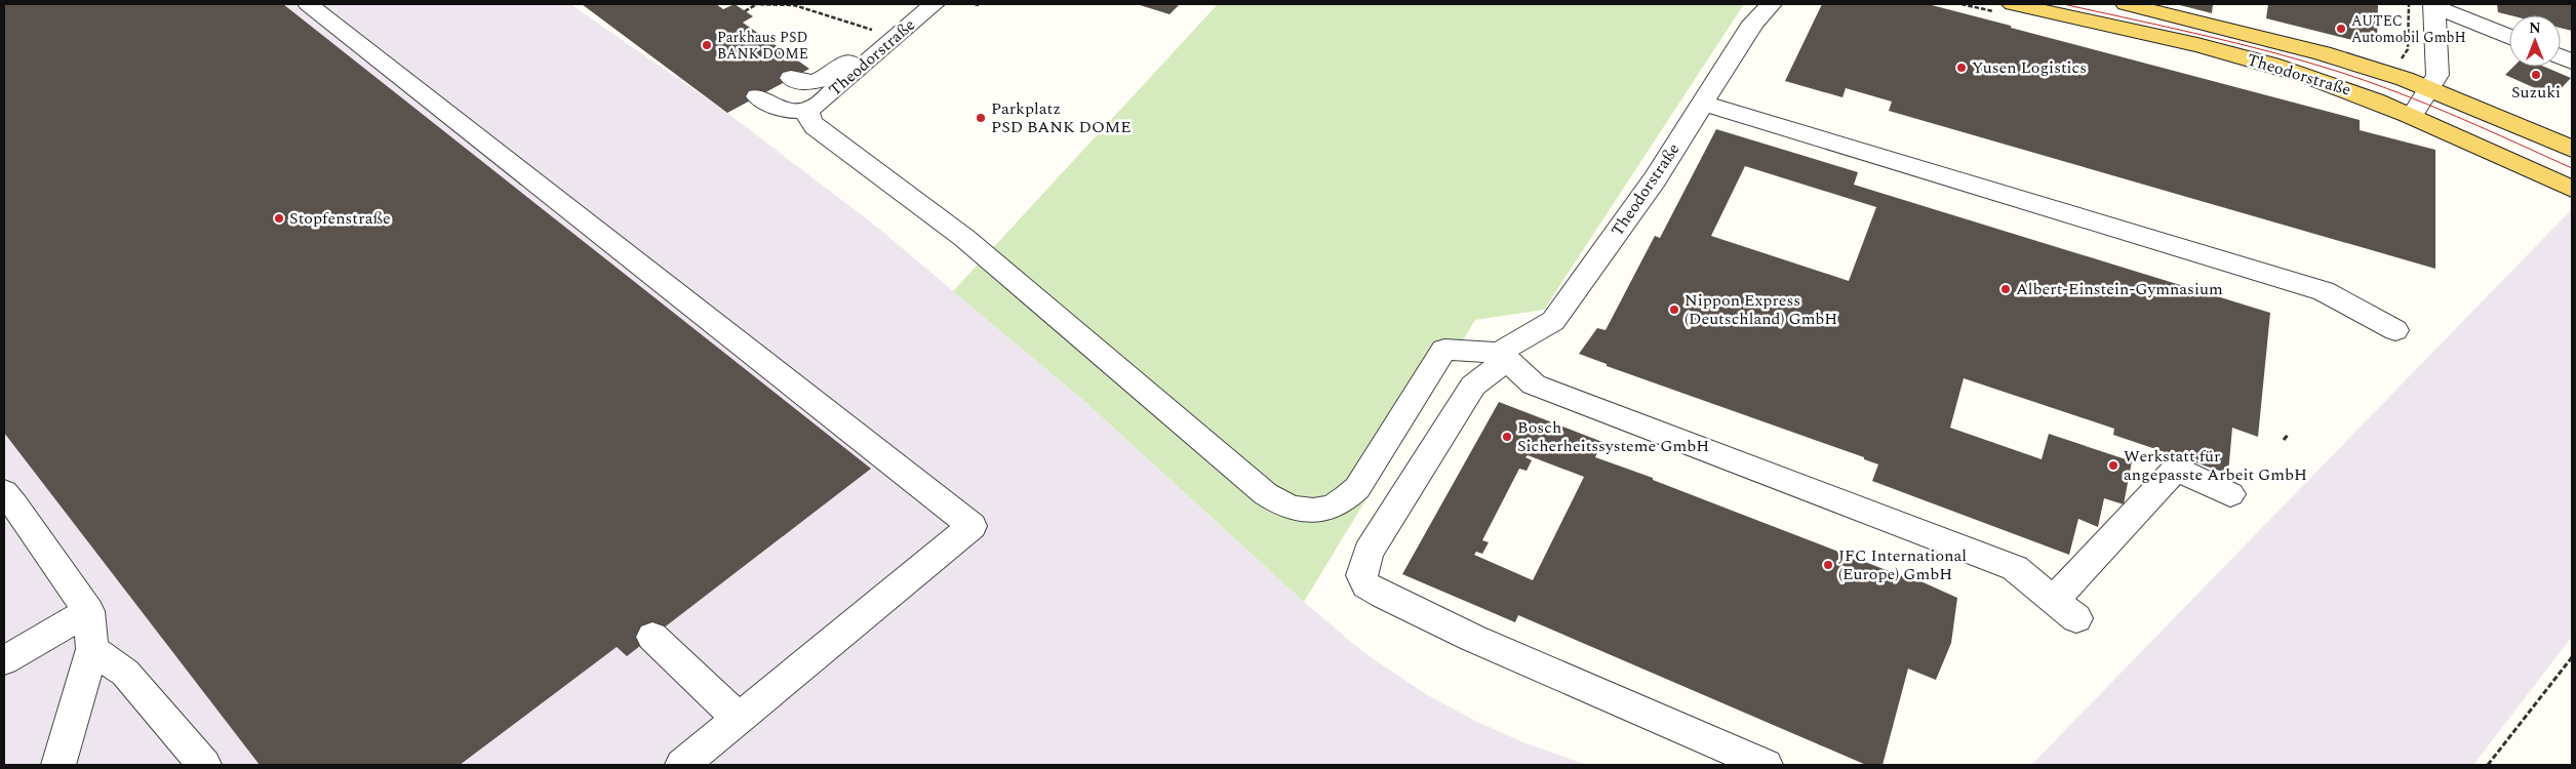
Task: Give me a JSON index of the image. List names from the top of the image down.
{
  "streets": {
    "main road": ["Theodorstraße"]
  },
  "places": [
    "AUTEC Automobil GmbH",
    "Parkhaus PSD BANK DOME",
    "Yusen Logistics",
    "Suzuki",
    "Parkplatz PSD BANK DOME",
    "Stopfenstraße",
    "Albert-Einstein-Gymnasium",
    "Nippon Express (Deutschland) GmbH",
    "Bosch Sicherheitssysteme GmbH",
    "Werkstatt für angepasste Arbeit GmbH",
    "JFC International (Europe) GmbH"
  ],
  "north": "top"
}
